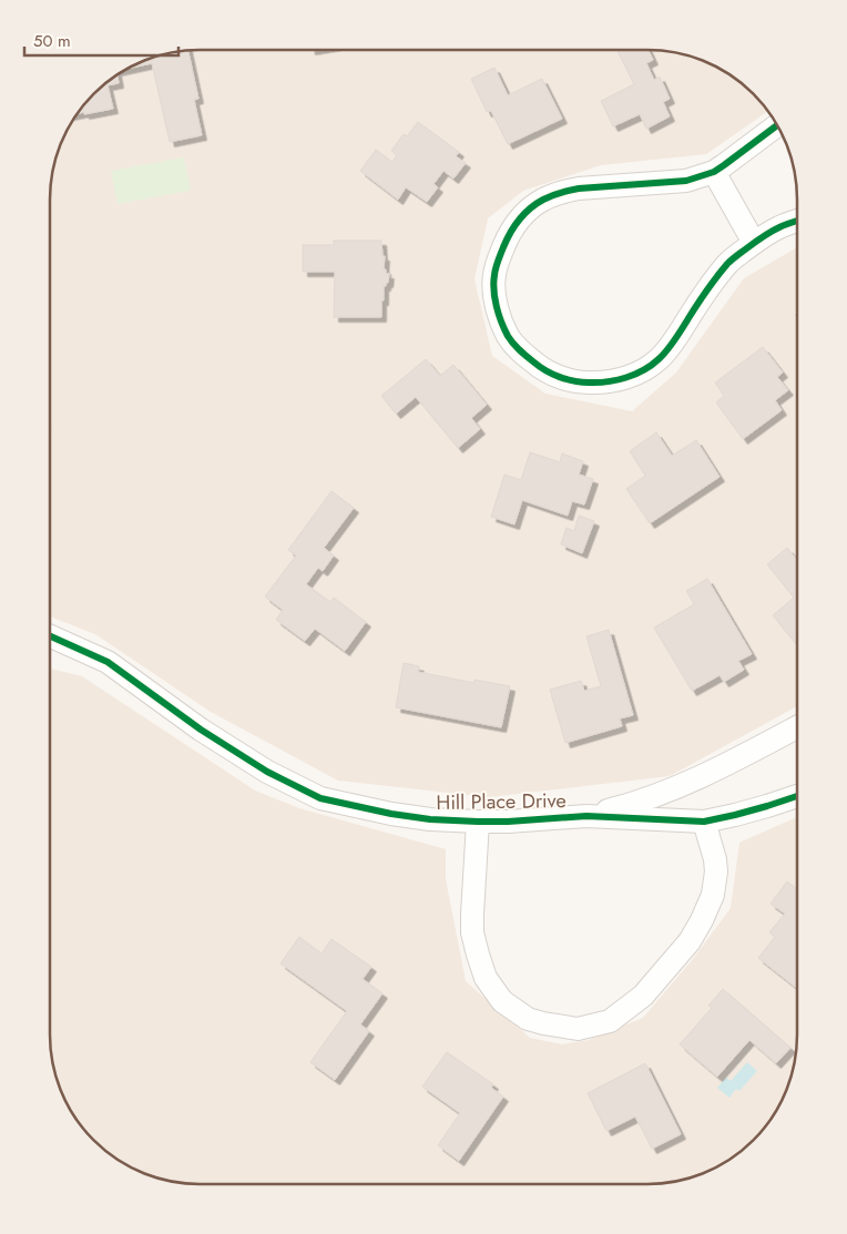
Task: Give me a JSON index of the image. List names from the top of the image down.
{
  "streets": {
    "street": ["Hill Place Drive"]
  },
  "scale_bar": "50 m"
}
